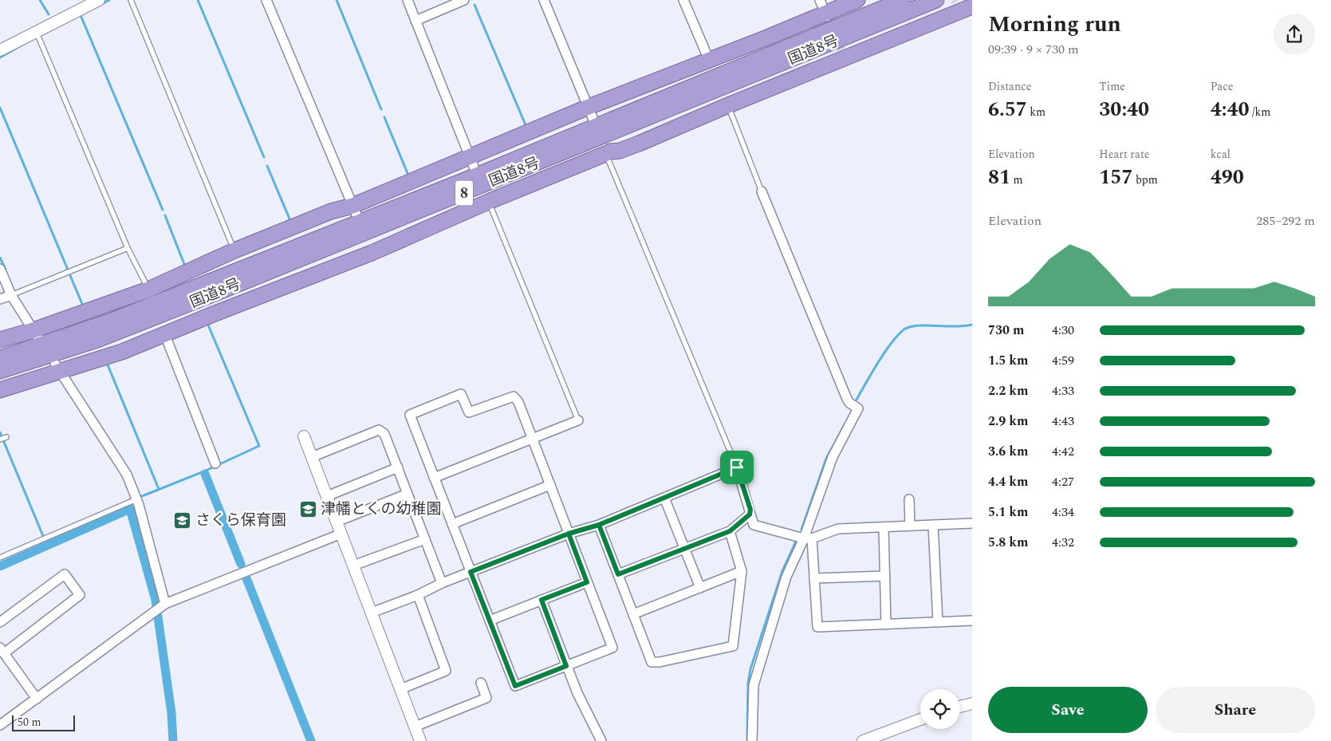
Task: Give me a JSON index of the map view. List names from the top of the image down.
{
  "streets": {
    "highway": ["国道8号", "8"]
  },
  "places": {
    "school or university": ["津幡とくの幼稚園", "さくら保育園"]
  },
  "scale_bar": "50 m",
  "page": {
    "heading": ["Morning run", "09:39 · 9 × 730 m"],
    "stats": [
      ["Distance", "6.57 km"],
      ["Time", "30:40"],
      ["Pace", "4:40 /km"],
      ["Elevation", "81 m"],
      ["Heart rate", "157 bpm"],
      ["kcal", "490"]
    ],
    "chart": ["Elevation", "285–292 m"],
    "list": [
      {
        "name": "730 m",
        "note": "4:30"
      },
      {
        "name": "1.5 km",
        "note": "4:59"
      },
      {
        "name": "2.2 km",
        "note": "4:33"
      },
      {
        "name": "2.9 km",
        "note": "4:43"
      },
      {
        "name": "3.6 km",
        "note": "4:42"
      },
      {
        "name": "4.4 km",
        "note": "4:27"
      },
      {
        "name": "5.1 km",
        "note": "4:34"
      },
      {
        "name": "5.8 km",
        "note": "4:32"
      }
    ],
    "buttons": ["Save", "Share"],
    "scale": "50 m"
  }
}
